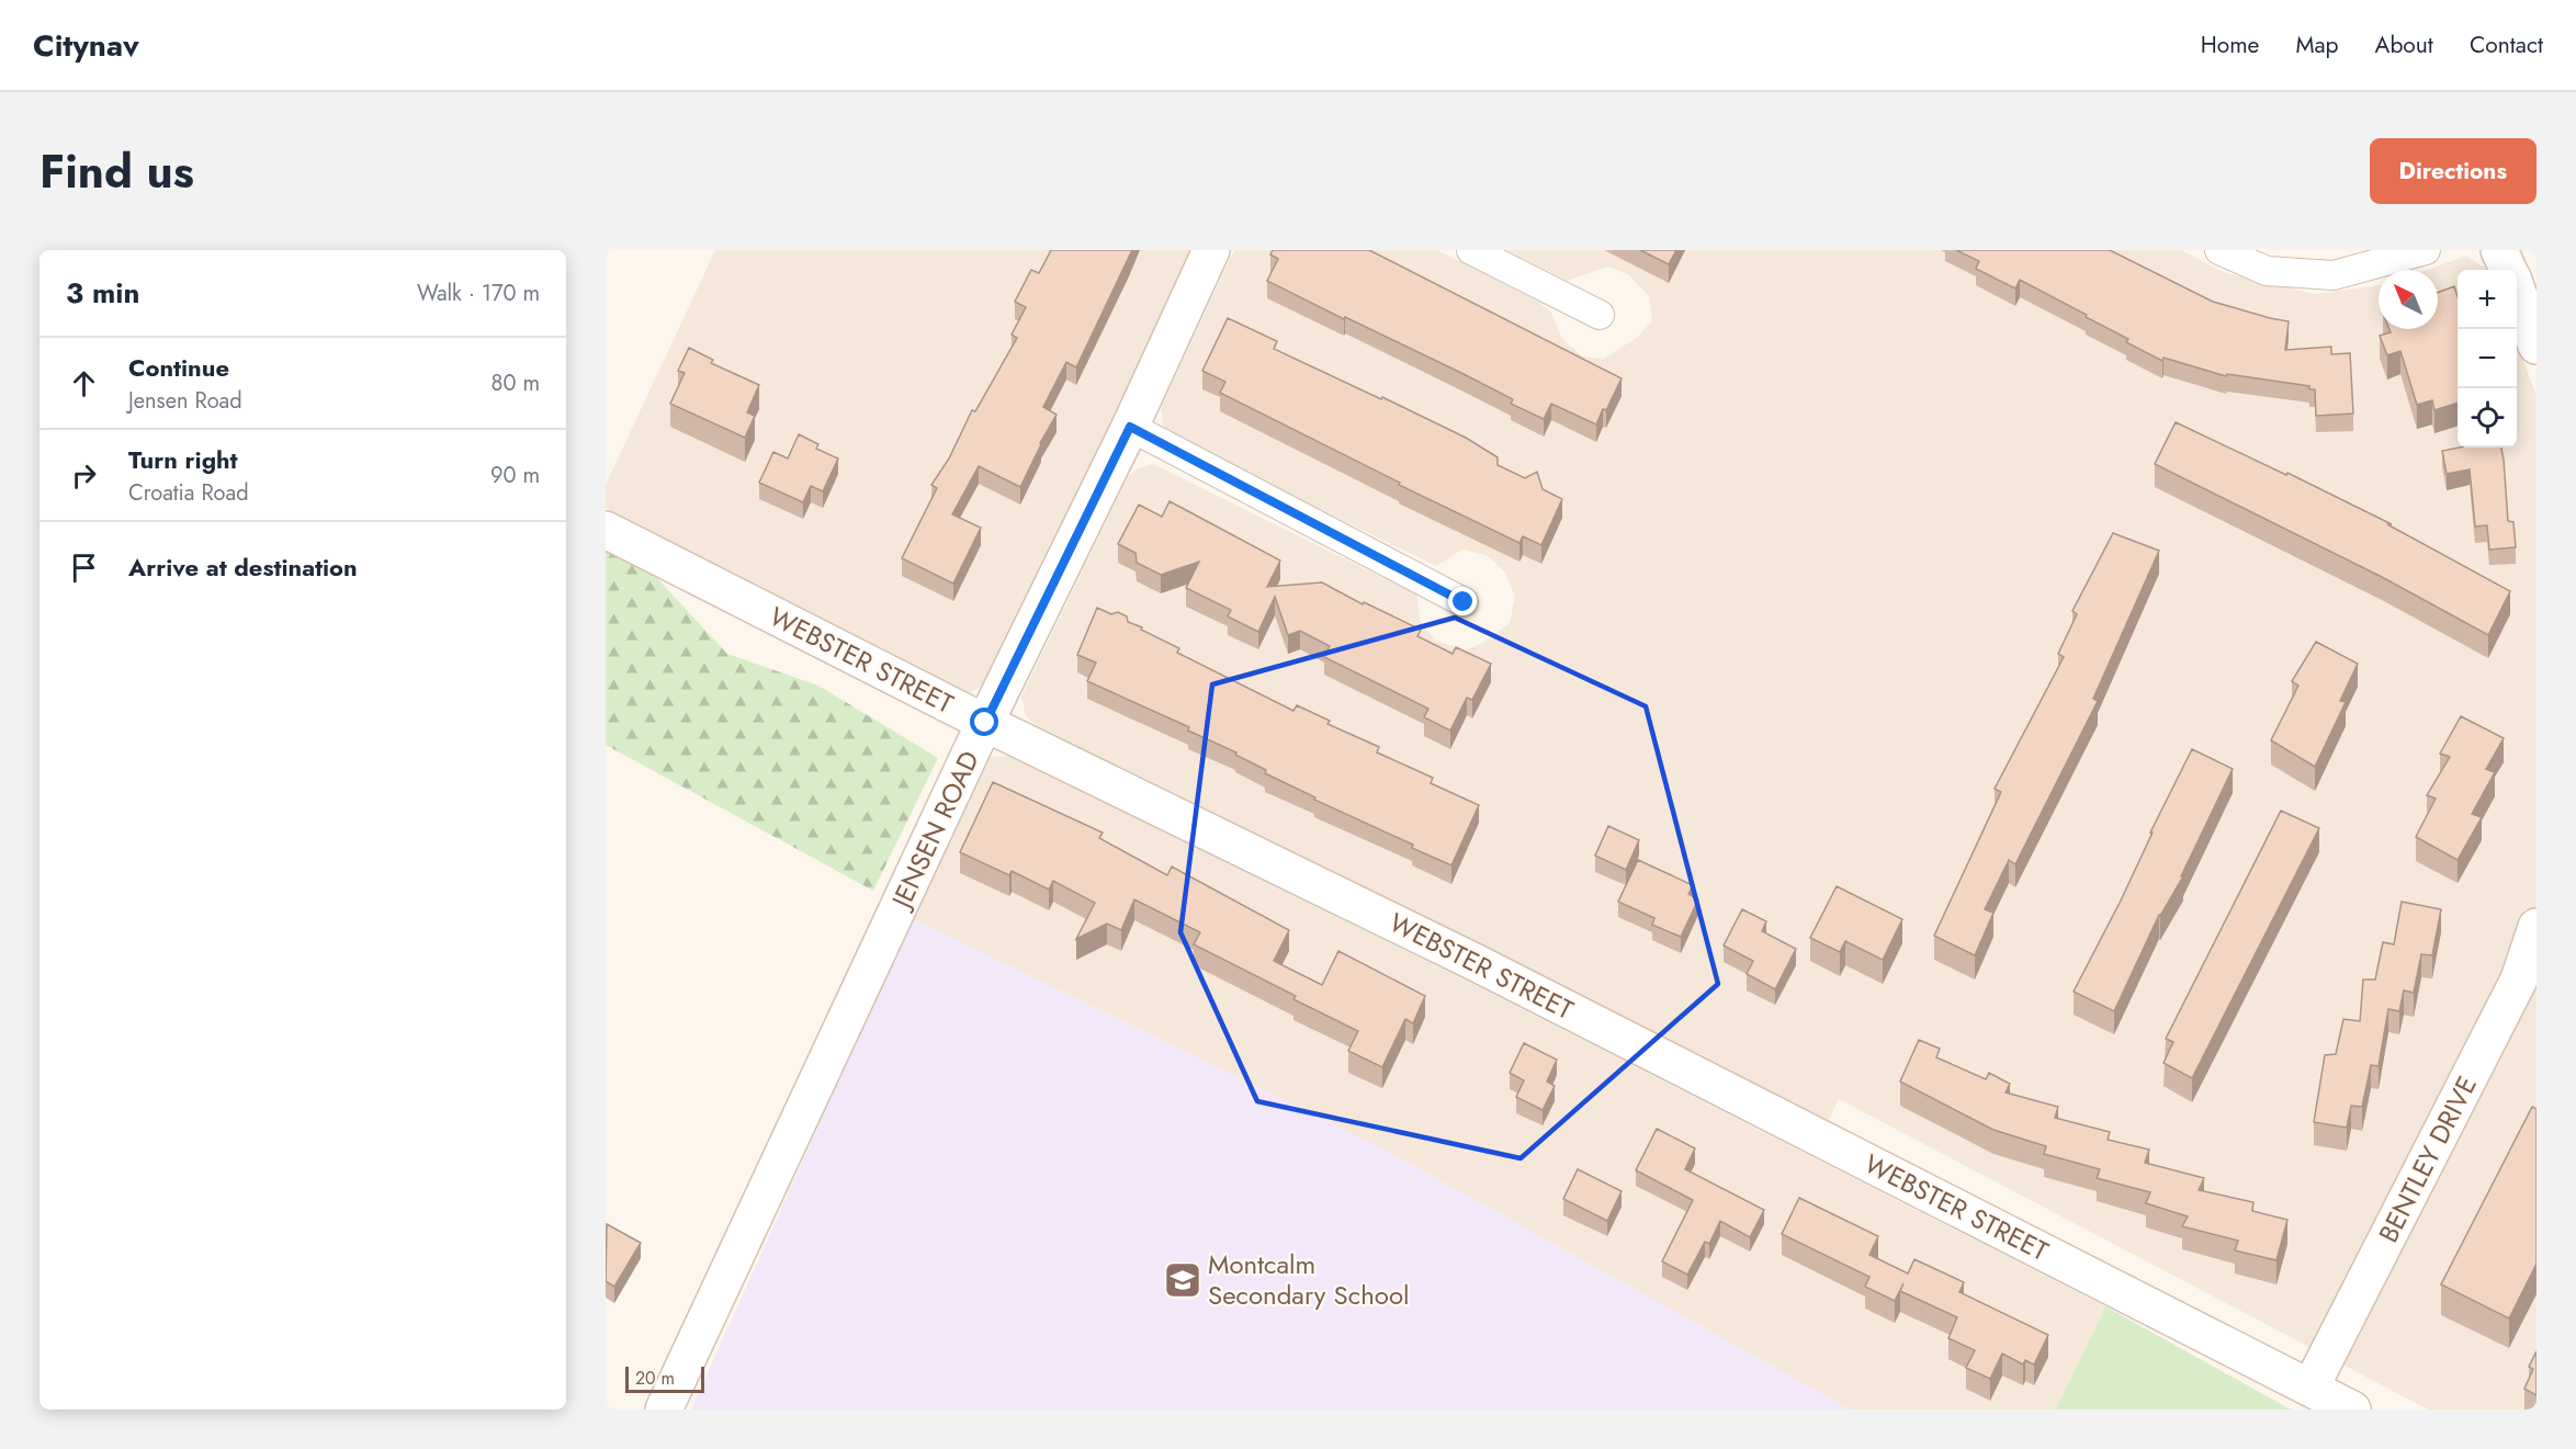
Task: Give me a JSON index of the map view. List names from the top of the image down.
{
  "streets": {
    "street": ["WEBSTER STREET", "JENSEN ROAD", "BENTLEY DRIVE"]
  },
  "crossings": [
    ["WEBSTER STREET", "JENSEN ROAD"],
    ["WEBSTER STREET", "BENTLEY DRIVE"]
  ],
  "places": {
    "school or university": ["Montcalm Secondary School"]
  },
  "scale_bar": "20 m",
  "north": "top left",
  "page": {
    "header": "Citynav",
    "nav": [
      "Home",
      "Map",
      "About",
      "Contact"
    ],
    "title": "Find us",
    "buttons": "Directions",
    "heading": ["3 min", "Walk · 170 m"],
    "map_buttons": ["+", "−"],
    "list": [
      ["Continue", "Jensen Road", "80 m"],
      ["Turn right", "Croatia Road", "90 m"],
      "Arrive at destination"
    ],
    "scale": "20 m"
  }
}
